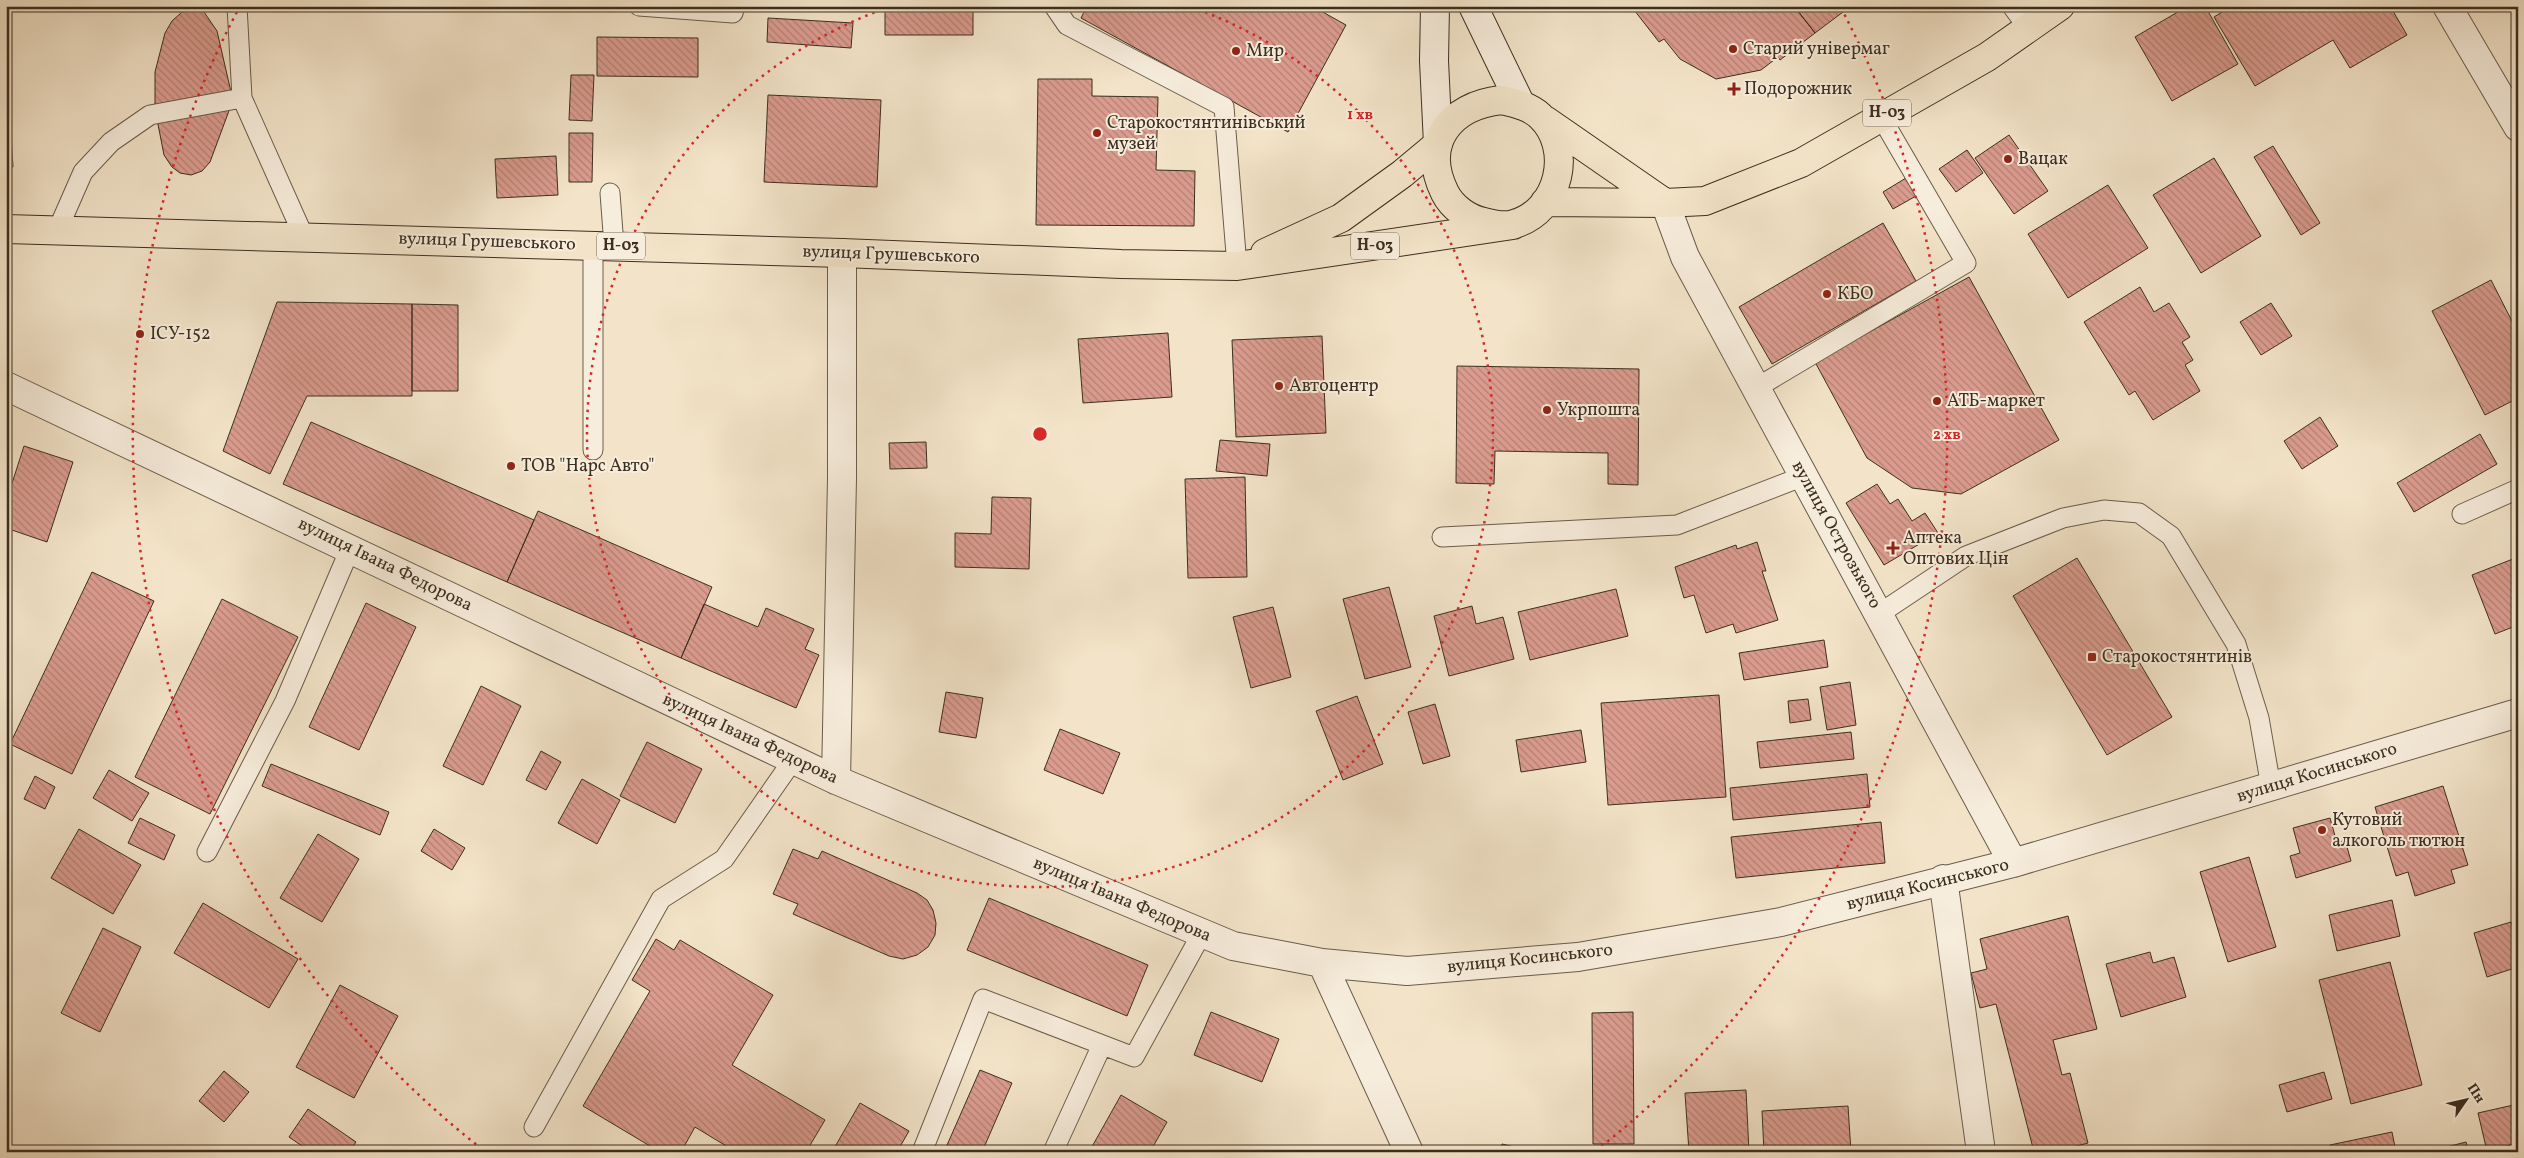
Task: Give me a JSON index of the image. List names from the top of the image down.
{
  "streets": {
    "main road": ["Н-03", "вулиця Грушевського"],
    "street": ["вулиця Острозького", "вулиця Івана Федорова", "вулиця Косинського"]
  },
  "crossings": [
    ["Н-03", "вулиця Грушевського"],
    ["Н-03", "вулиця Острозького"],
    ["вулиця Острозького", "вулиця Косинського"],
    ["вулиця Івана Федорова", "вулиця Косинського"]
  ],
  "places": {
    "other": [
      "Старий універмаг",
      "Мир",
      "Старокостянтинівський музей",
      "Вацак",
      "КБО",
      "ІСУ-152",
      "Автоцентр",
      "АТБ-маркет",
      "Укрпошта",
      "ТОВ \"Нарс Авто\"",
      "Кутовий алкоголь тютюн"
    ],
    "health": ["Подорожник", "Аптека Оптових Цін"],
    "transit": ["Старокостянтинів"]
  },
  "north": "top right",
  "rings": ["1 хв", "2 хв"]
}
